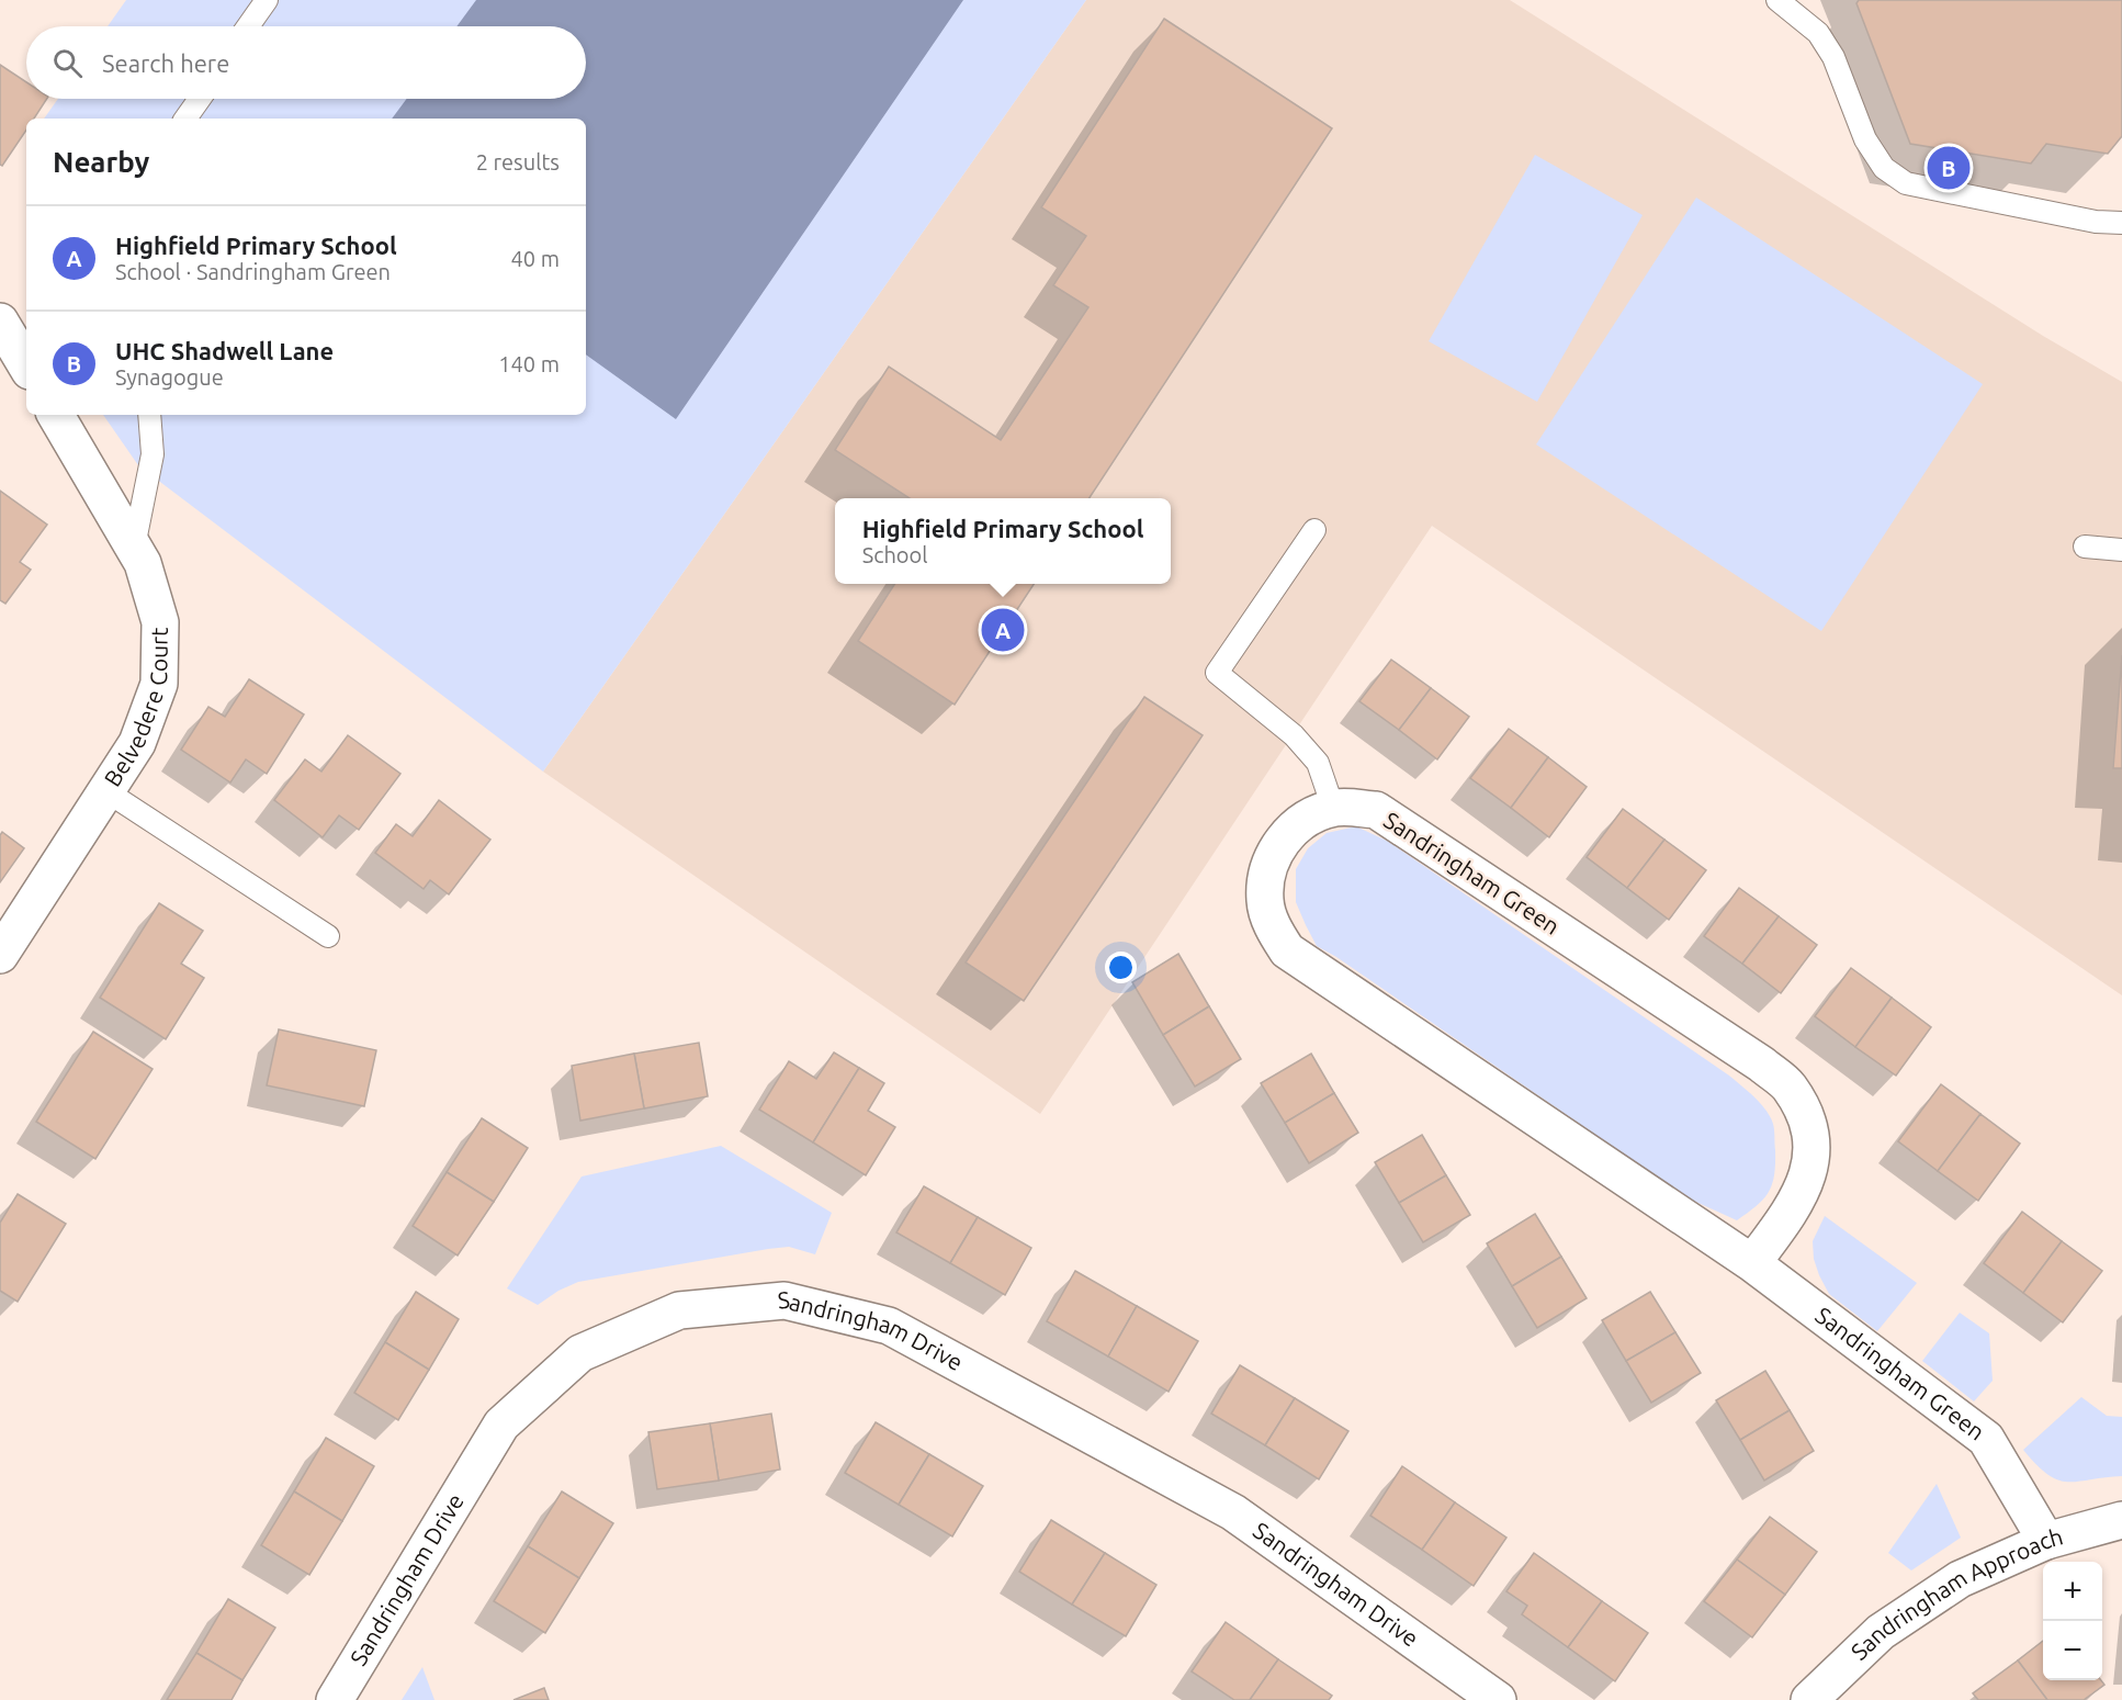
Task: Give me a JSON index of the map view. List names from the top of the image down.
{
  "streets": {
    "street": [
      "Belvedere Court",
      "Sandringham Green",
      "Sandringham Drive",
      "Sandringham Approach"
    ]
  },
  "crossings": [
    ["Sandringham Green", "Sandringham Approach"]
  ],
  "page": {
    "search": "Search here",
    "heading": ["Nearby", "2 results"],
    "pins": ["B", "A"],
    "list": [
      {
        "mark": "A",
        "name": "Highfield Primary School",
        "note": "School · Sandringham Green",
        "value": "40 m"
      },
      {
        "mark": "B",
        "name": "UHC Shadwell Lane",
        "note": "Synagogue",
        "value": "140 m"
      }
    ],
    "popup": ["Highfield Primary School", "School"],
    "map_buttons": ["+", "−"]
  }
}
